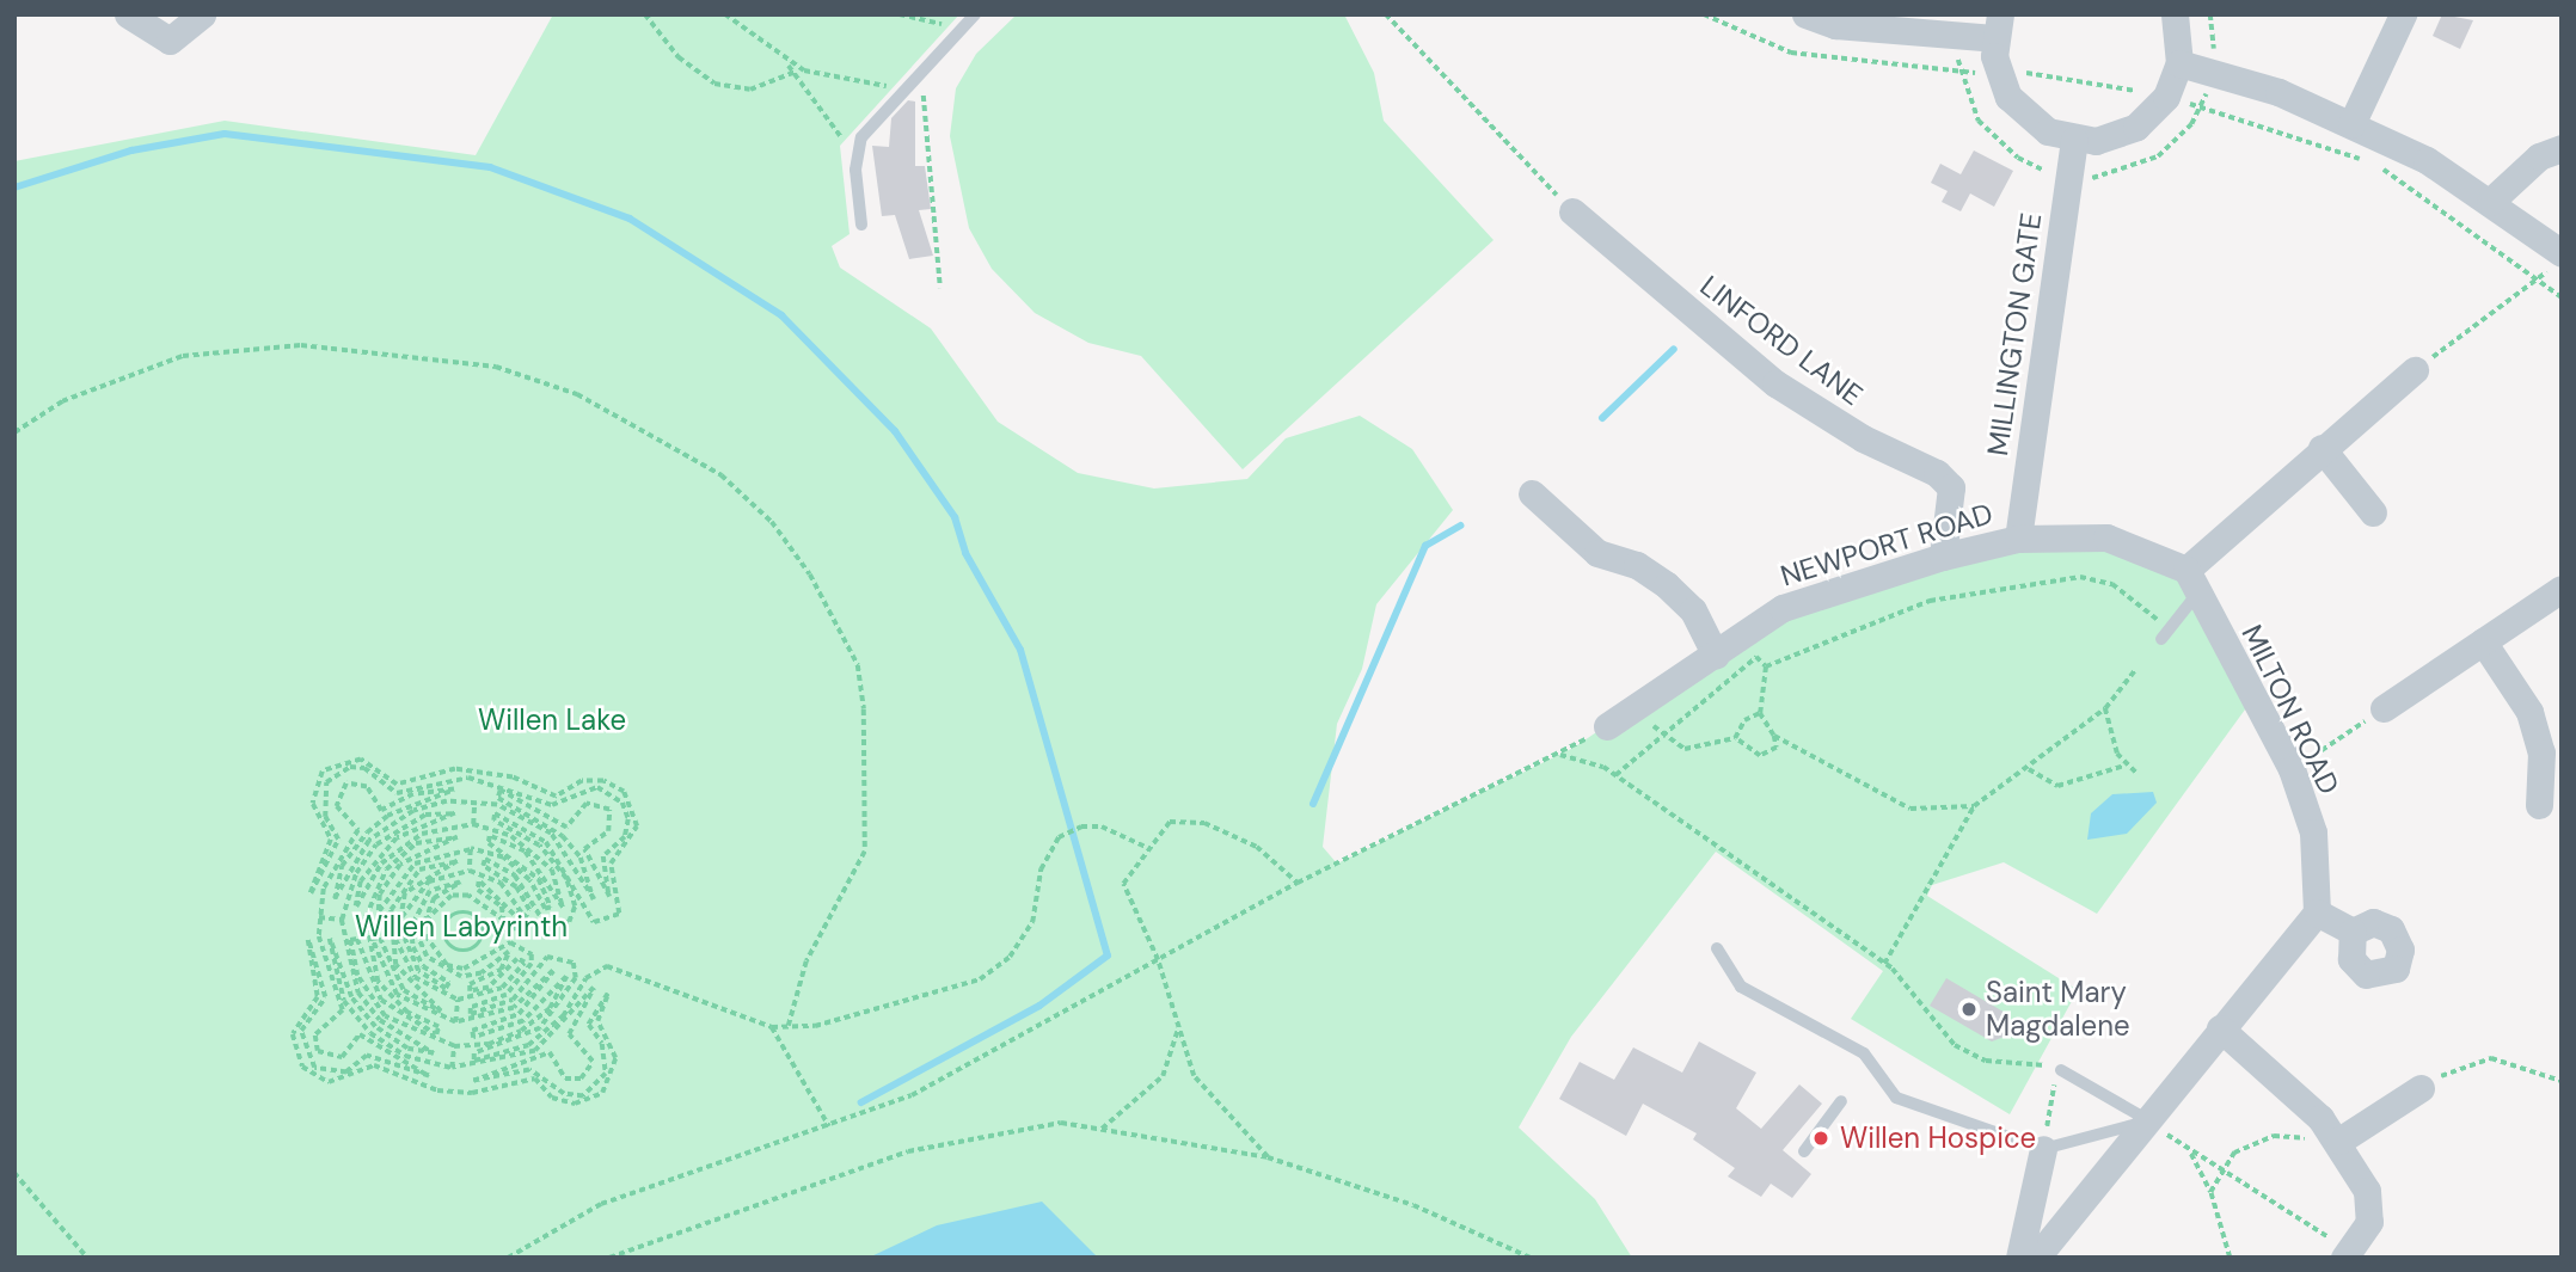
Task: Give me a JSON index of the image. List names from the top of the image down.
{
  "streets": {
    "street": [
      "MILLINGTON GATE",
      "LINFORD LANE",
      "NEWPORT ROAD",
      "MILTON ROAD"
    ]
  },
  "crossings": [
    ["MILLINGTON GATE", "NEWPORT ROAD"],
    ["LINFORD LANE", "NEWPORT ROAD"]
  ],
  "parks": ["Willen Lake", "Willen Labyrinth"],
  "places": ["Saint Mary Magdalene", "Willen Hospice"]
}
